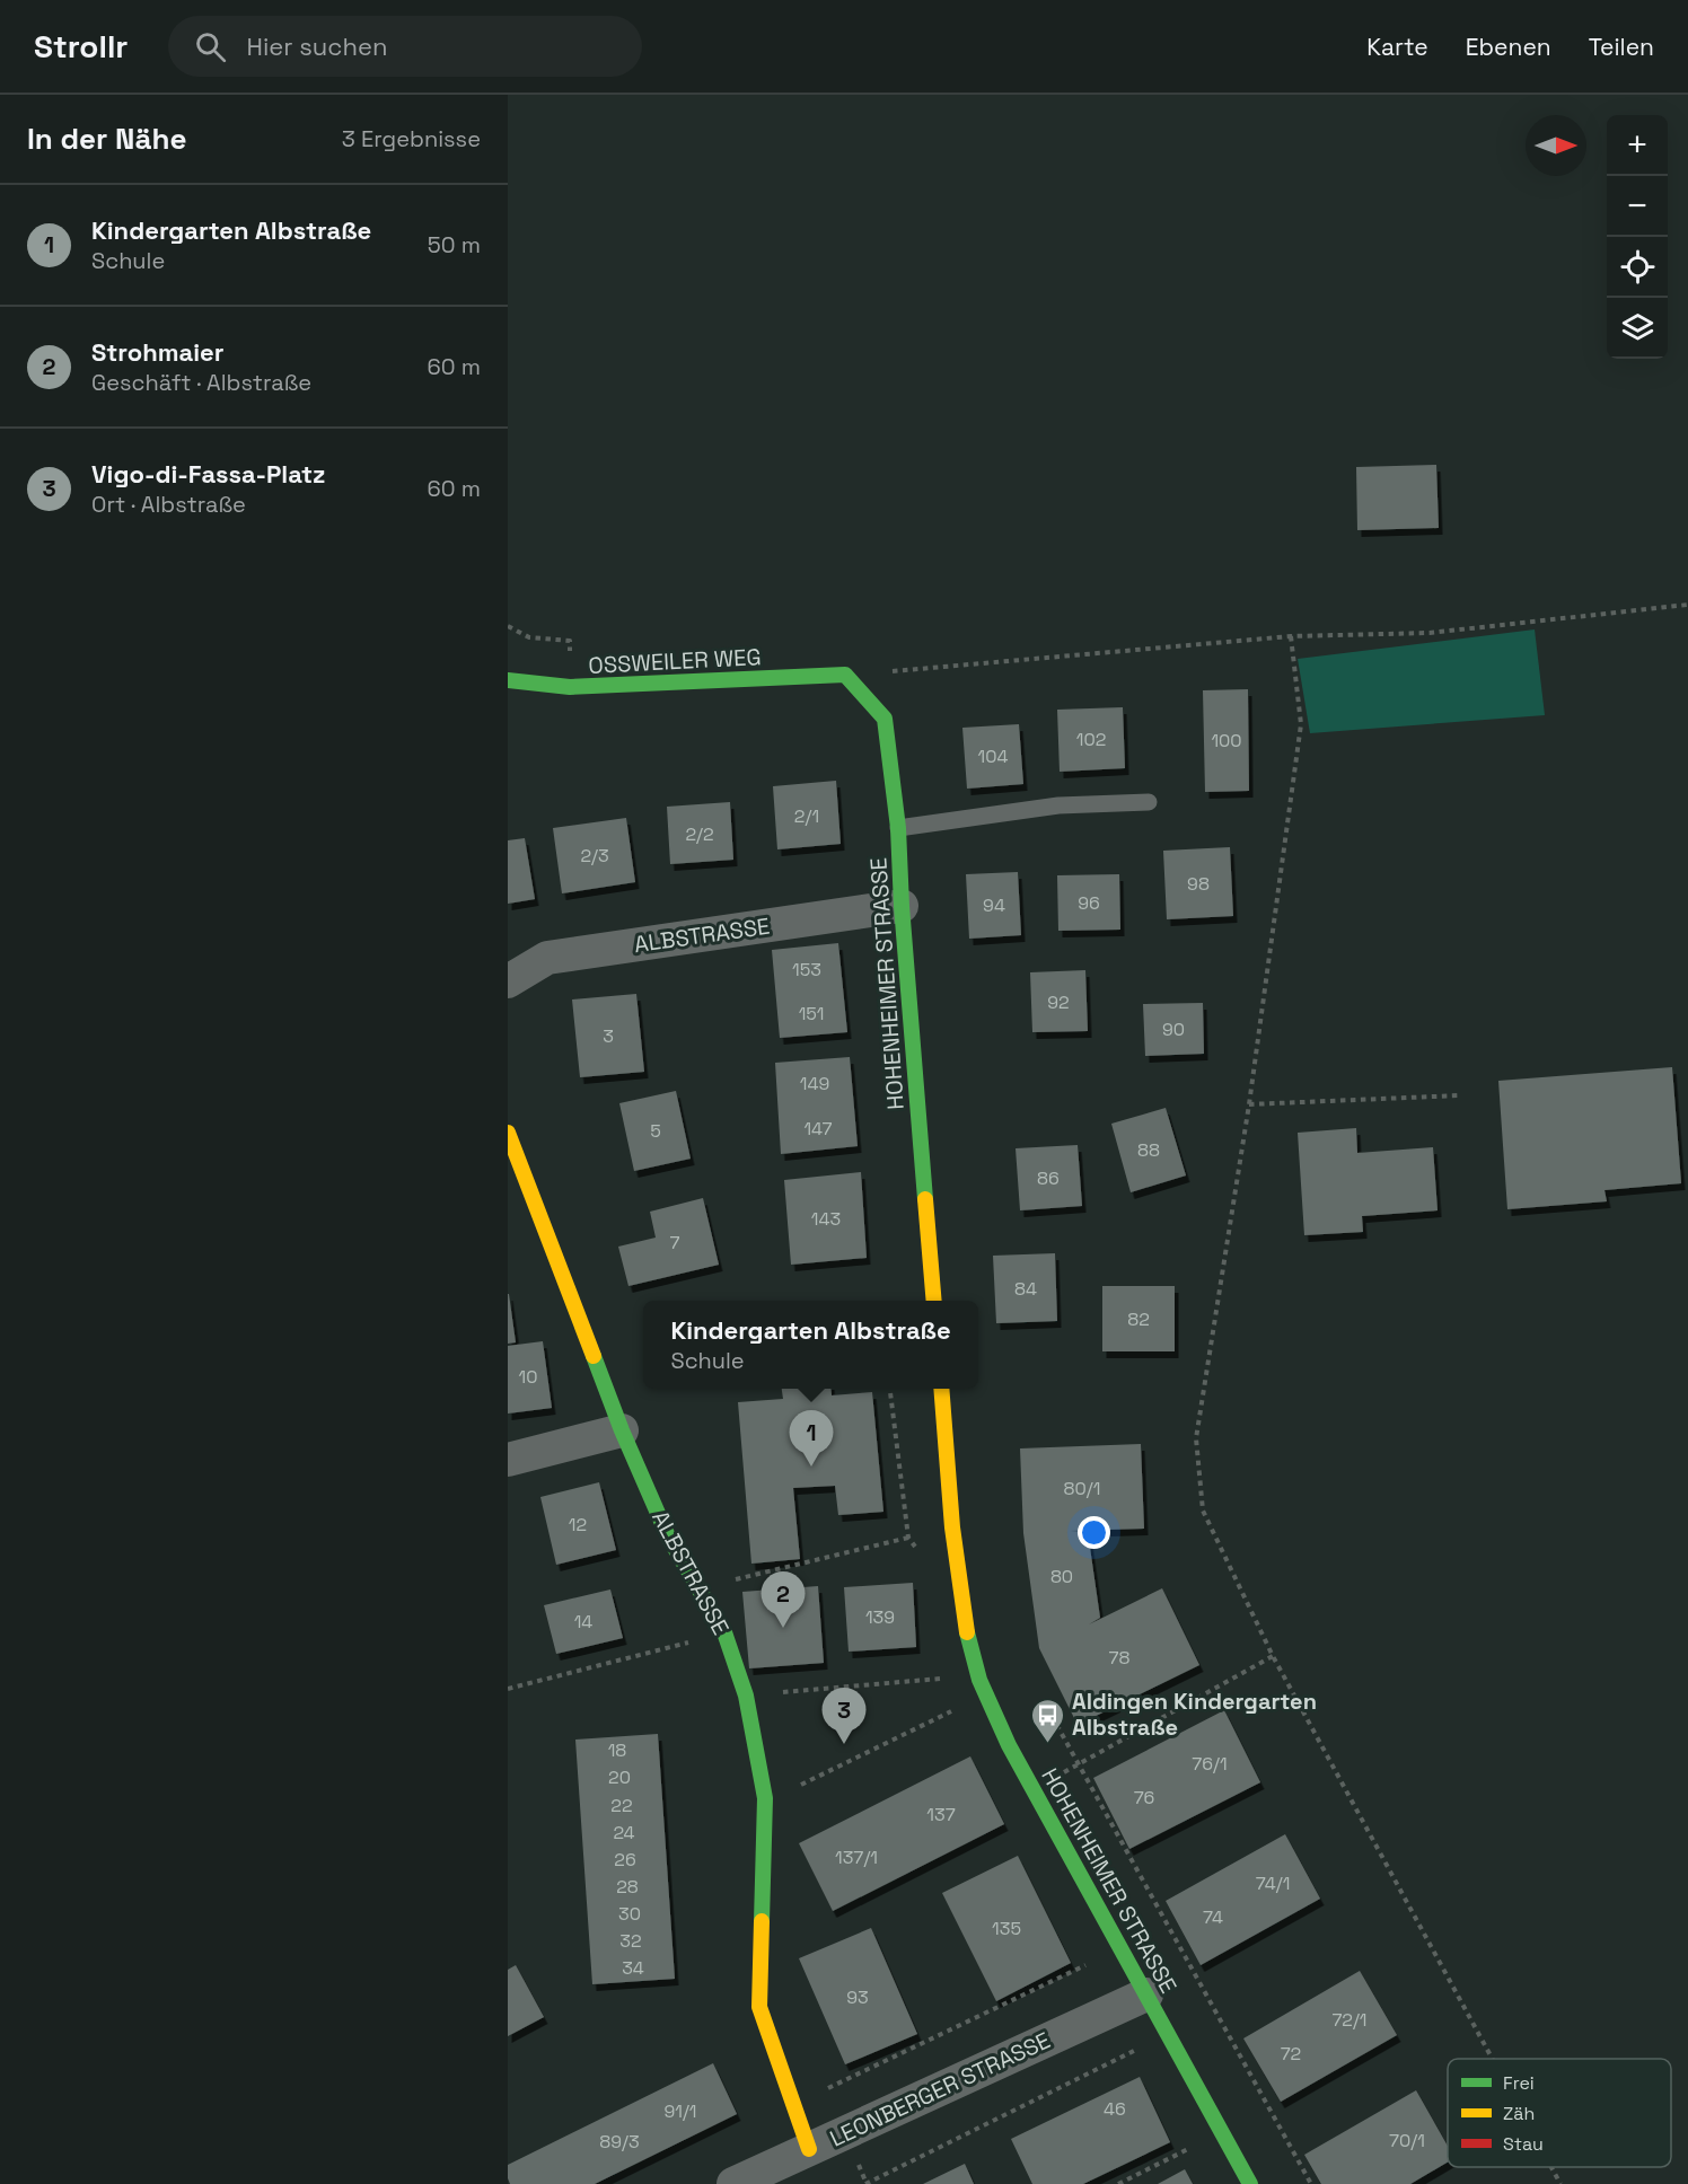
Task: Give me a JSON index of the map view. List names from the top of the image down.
{
  "streets": {
    "street": [
      "OSSWEILER WEG",
      "ALBSTRASSE",
      "HOHENHEIMER STRASSE",
      "LEONBERGER STRASSE"
    ]
  },
  "crossings": [
    ["OSSWEILER WEG", "HOHENHEIMER STRASSE"],
    ["ALBSTRASSE", "HOHENHEIMER STRASSE"],
    ["ALBSTRASSE", "LEONBERGER STRASSE"],
    ["HOHENHEIMER STRASSE", "LEONBERGER STRASSE"]
  ],
  "places": {
    "bus stop": ["Aldingen Kindergarten Albstraße"]
  },
  "house_numbers": [
    "102",
    "100",
    "104",
    "2/1",
    "2/2",
    "2/3",
    "98",
    "96",
    "94",
    "153",
    "92",
    "151",
    "90",
    "3",
    "149",
    "147",
    "5",
    "88",
    "86",
    "143",
    "7",
    "84",
    "82",
    "10",
    "80/1",
    "12",
    "80",
    "139",
    "14",
    "78",
    "18",
    "76/1",
    "20",
    "76",
    "22",
    "137",
    "24",
    "137/1",
    "26",
    "74/1",
    "28",
    "30",
    "74",
    "135",
    "32",
    "34",
    "93",
    "72/1",
    "72",
    "46",
    "91/1",
    "70/1",
    "89/3"
  ],
  "legend": ["Frei", "Zäh", "Stau"],
  "north": "right",
  "page": {
    "header": "Strollr",
    "search": "Hier suchen",
    "nav": ["Karte", "Ebenen", "Teilen"],
    "heading": ["In der Nähe", "3 Ergebnisse"],
    "map_buttons": ["+", "−"],
    "list": [
      {
        "mark": "1",
        "name": "Kindergarten Albstraße",
        "note": "Schule",
        "value": "50 m"
      },
      {
        "mark": "2",
        "name": "Strohmaier",
        "note": "Geschäft · Albstraße",
        "value": "60 m"
      },
      {
        "mark": "3",
        "name": "Vigo-di-Fassa-Platz",
        "note": "Ort · Albstraße",
        "value": "60 m"
      }
    ],
    "popup": ["Kindergarten Albstraße", "Schule"],
    "pins": ["1", "2", "3"]
  }
}
